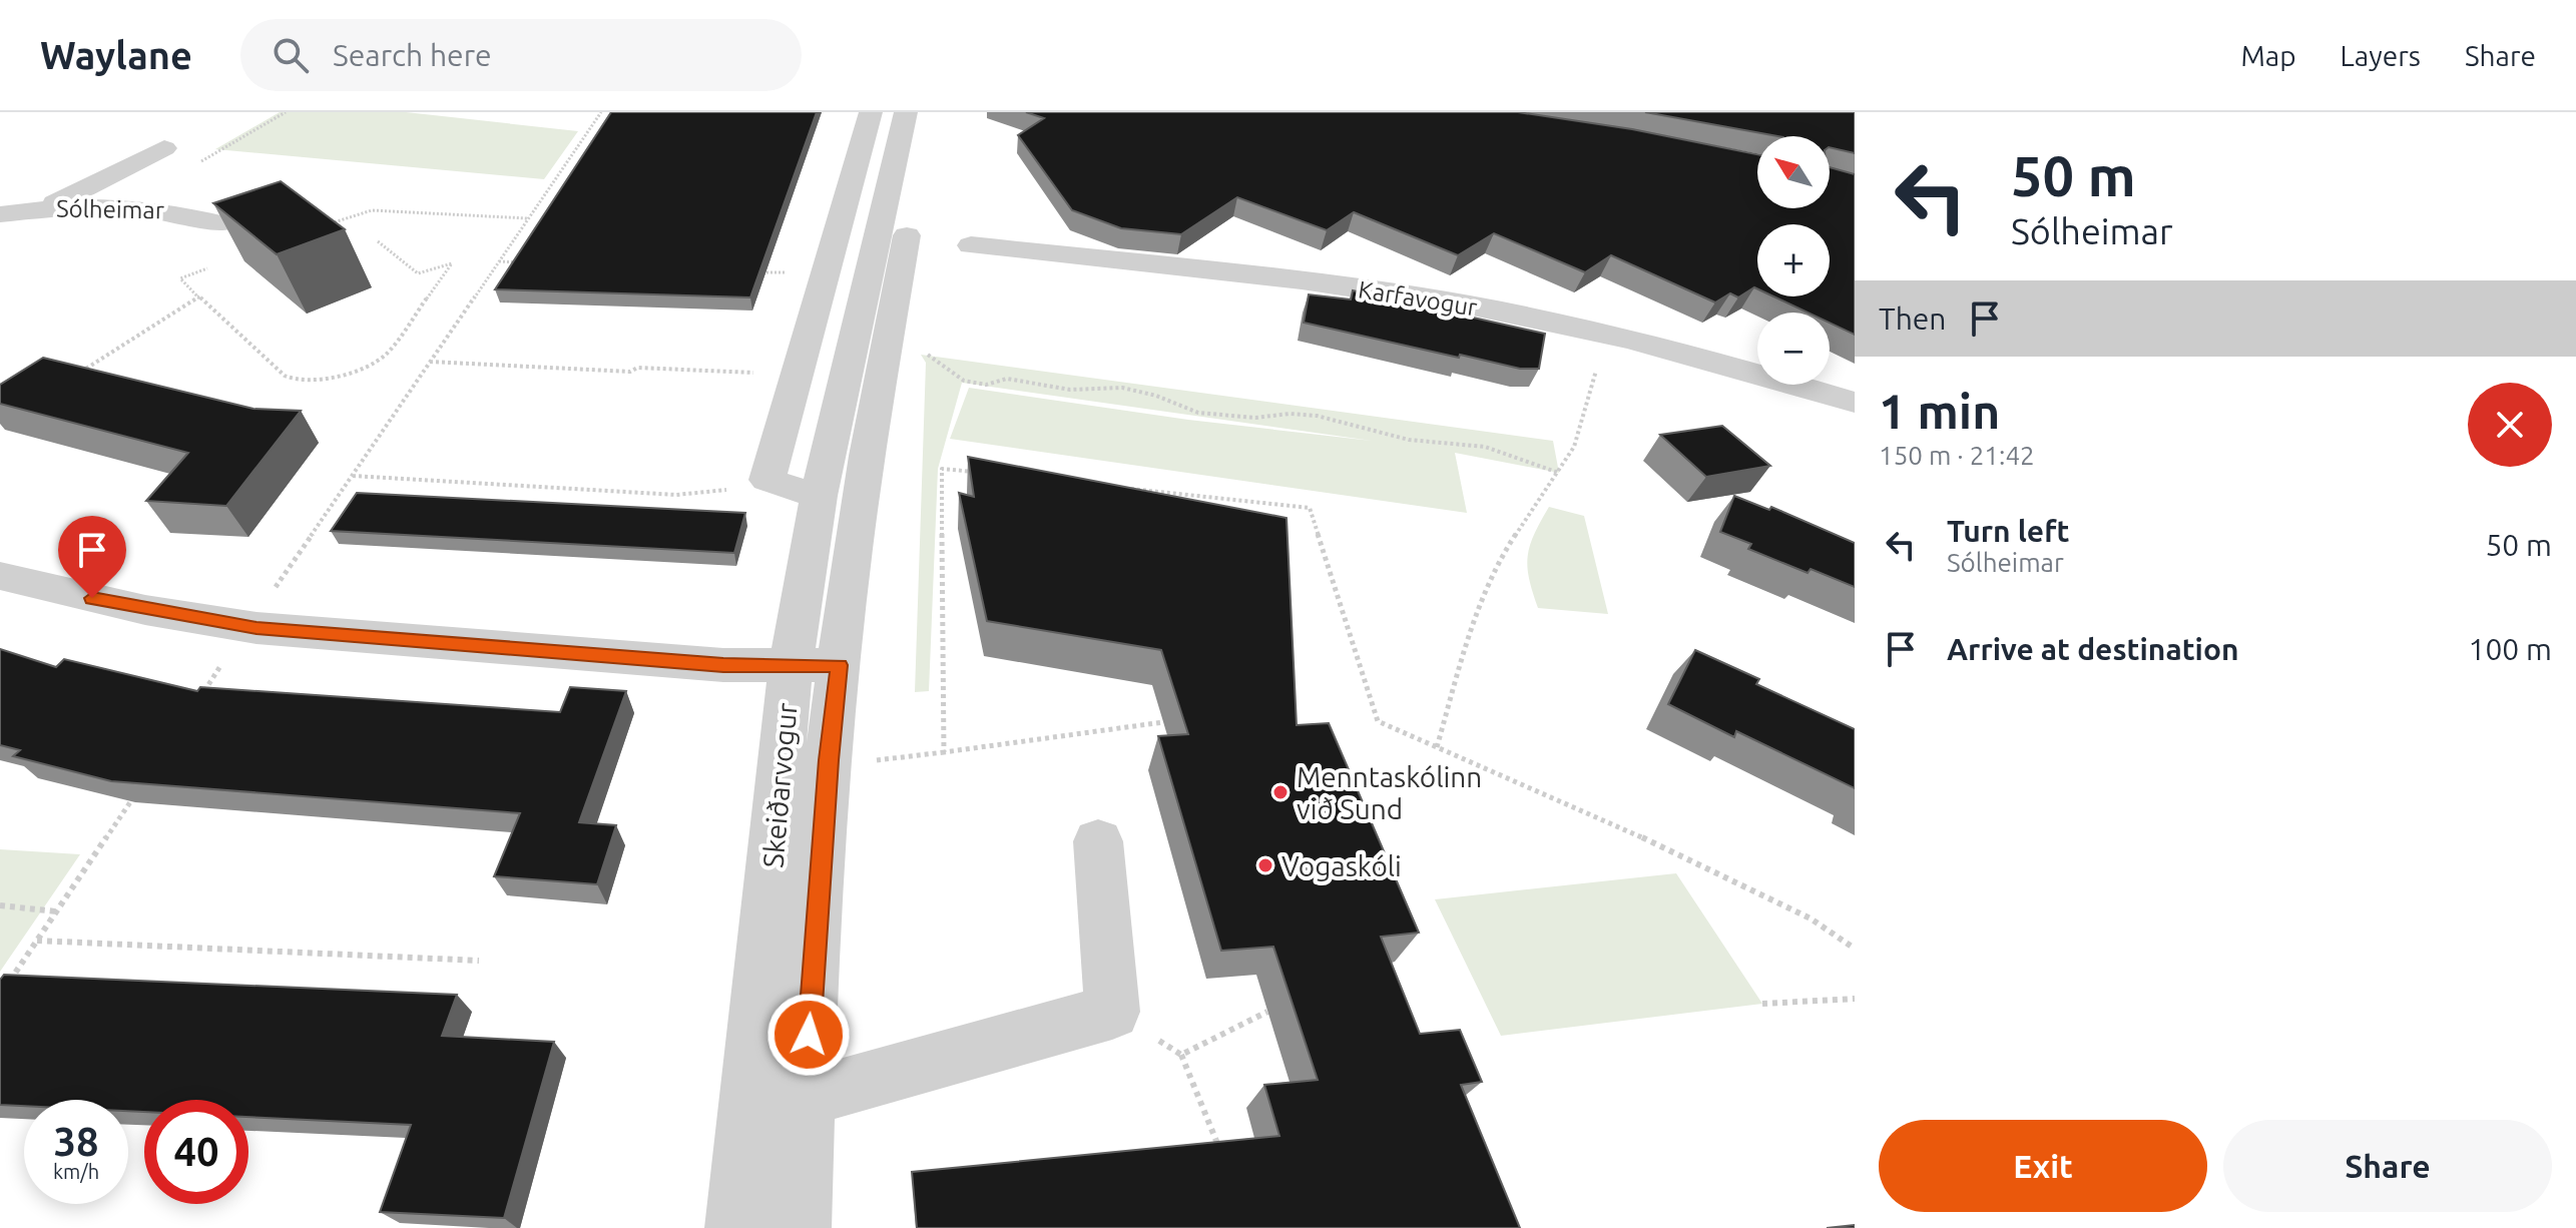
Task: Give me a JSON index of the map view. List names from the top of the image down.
{
  "streets": {
    "street": ["Sólheimar", "Karfavogur", "Skeiðarvogur"]
  },
  "places": ["Menntaskólinn við Sund", "Vogaskóli"],
  "north": "top left",
  "page": {
    "header": "Waylane",
    "search": "Search here",
    "nav": ["Map", "Layers", "Share"],
    "turn": ["50 m", "Sólheimar"],
    "map_buttons": ["+", "−"],
    "then": "Then",
    "heading": ["1 min", "150 m · 21:42"],
    "list": [
      {
        "name": "Turn left",
        "note": "Sólheimar",
        "value": "50 m"
      },
      {
        "name": "Arrive at destination",
        "value": "100 m"
      }
    ],
    "speed": "38 km/h",
    "limit": "40",
    "buttons": ["Exit", "Share"]
  }
}
